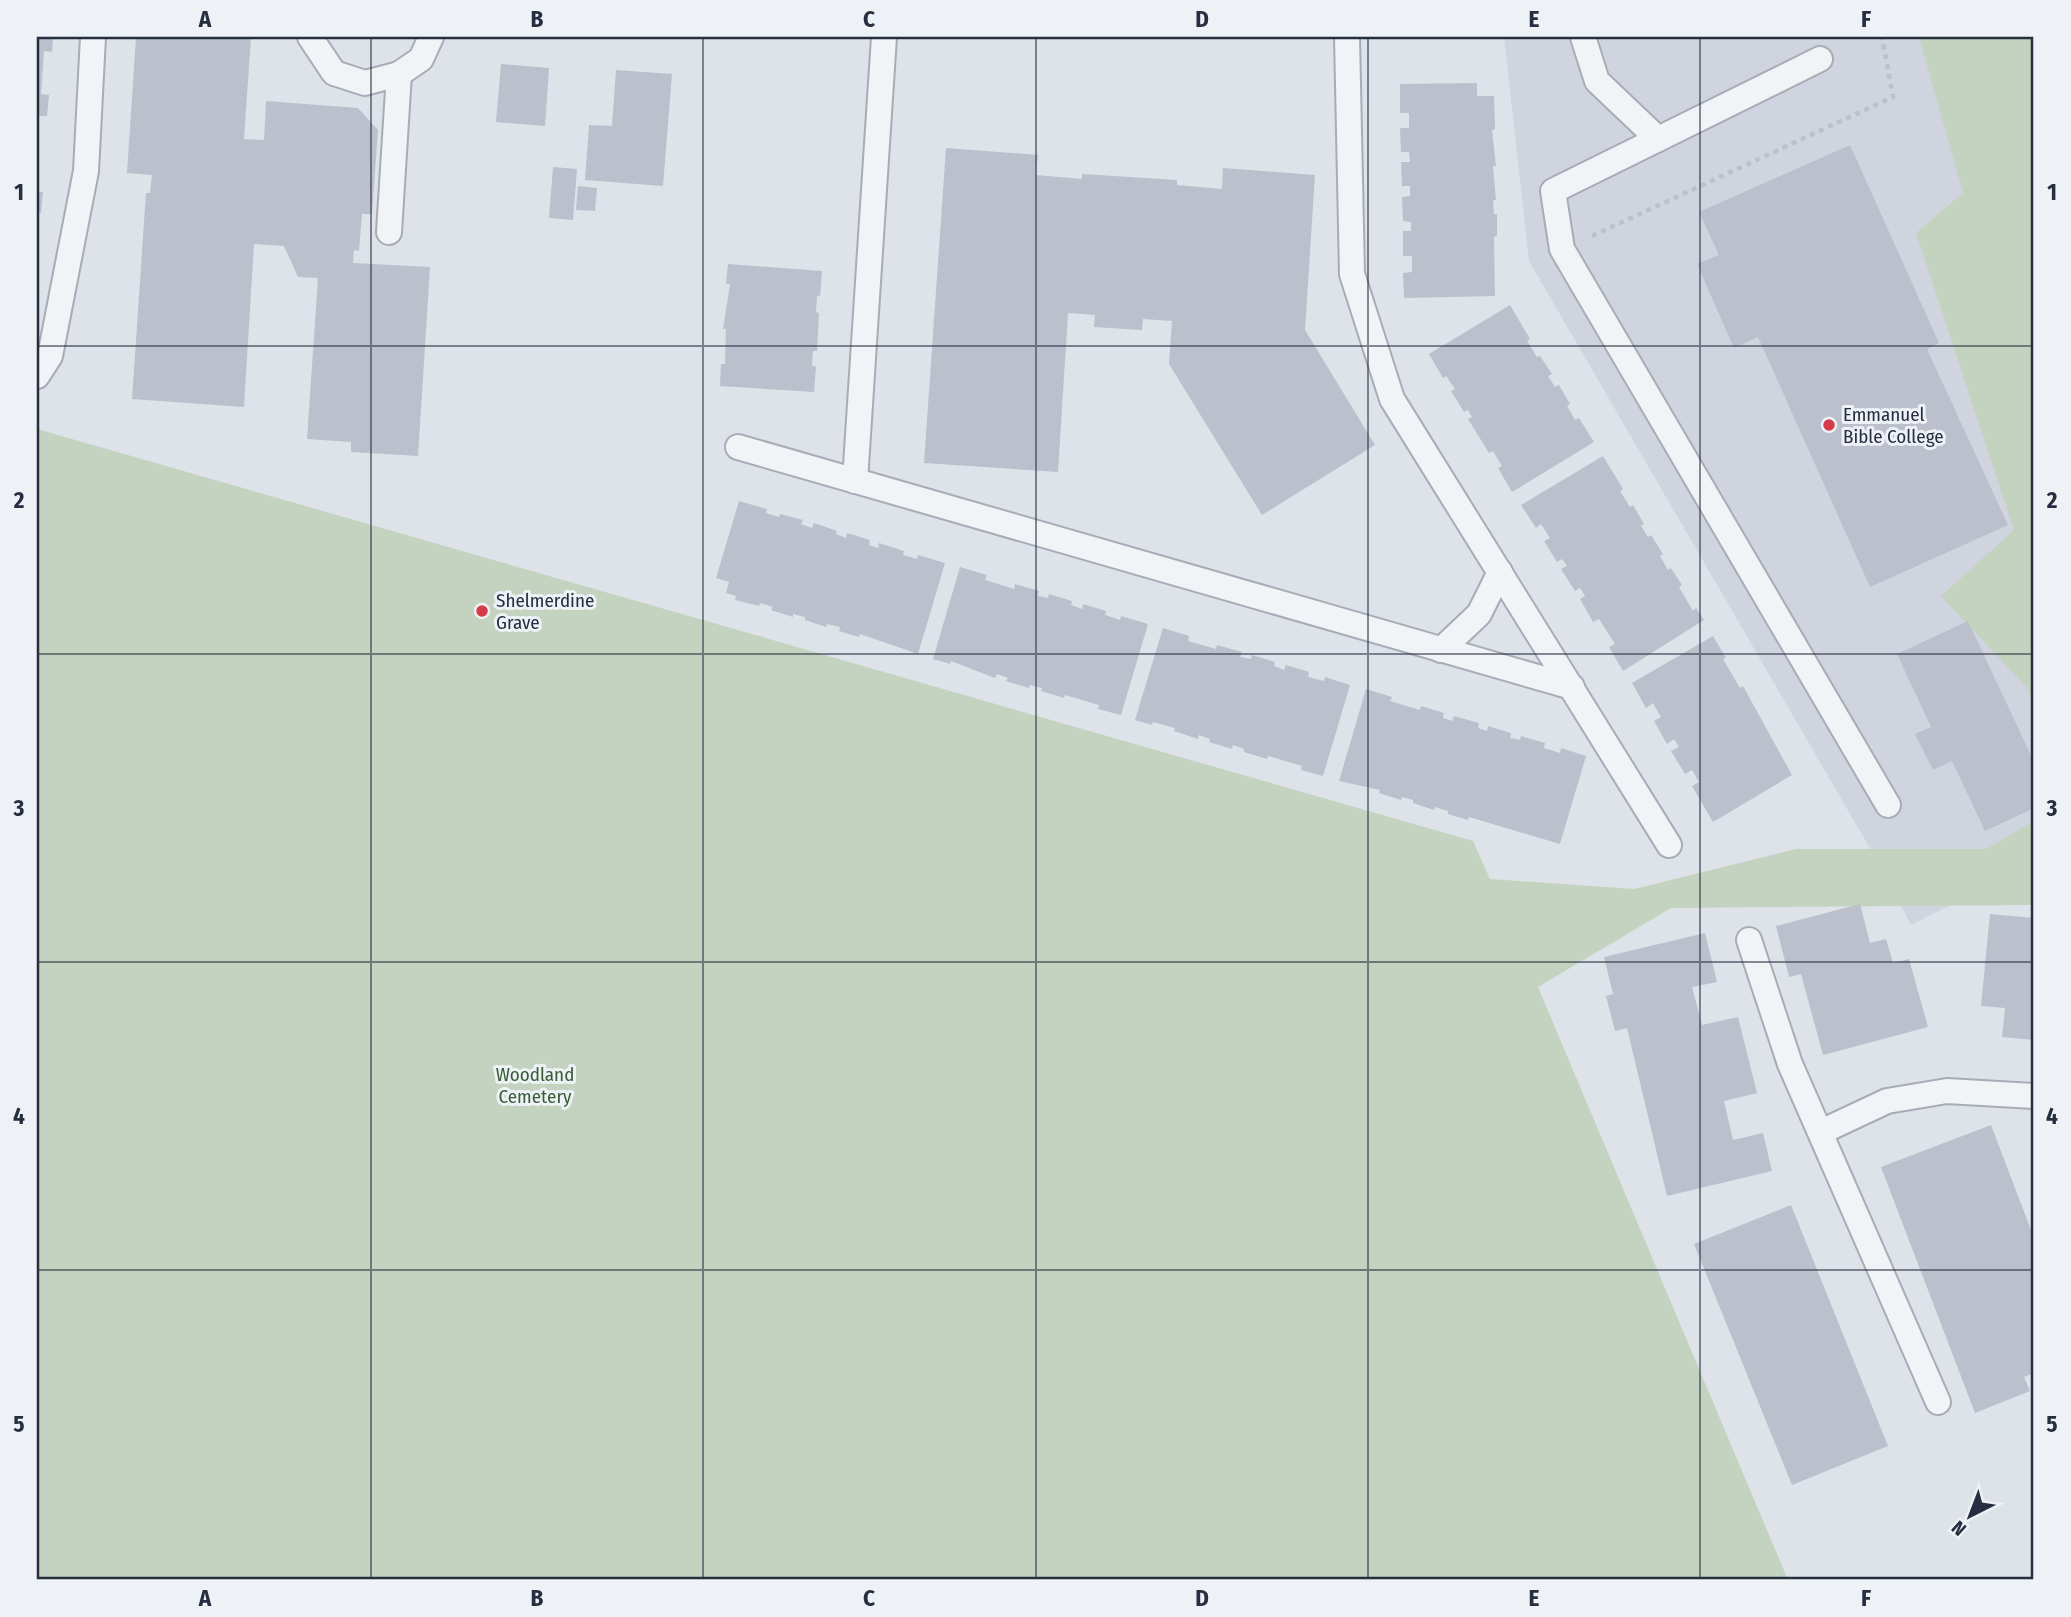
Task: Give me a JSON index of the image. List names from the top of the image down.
{
  "parks": ["Woodland Cemetery"],
  "places": ["Emmanuel Bible College", "Shelmerdine Grave"],
  "north": "bottom left",
  "grid": {
    "columns": [
      "A",
      "B",
      "C",
      "D",
      "E",
      "F"
    ],
    "rows": [
      "1",
      "2",
      "3",
      "4",
      "5"
    ]
  }
}
